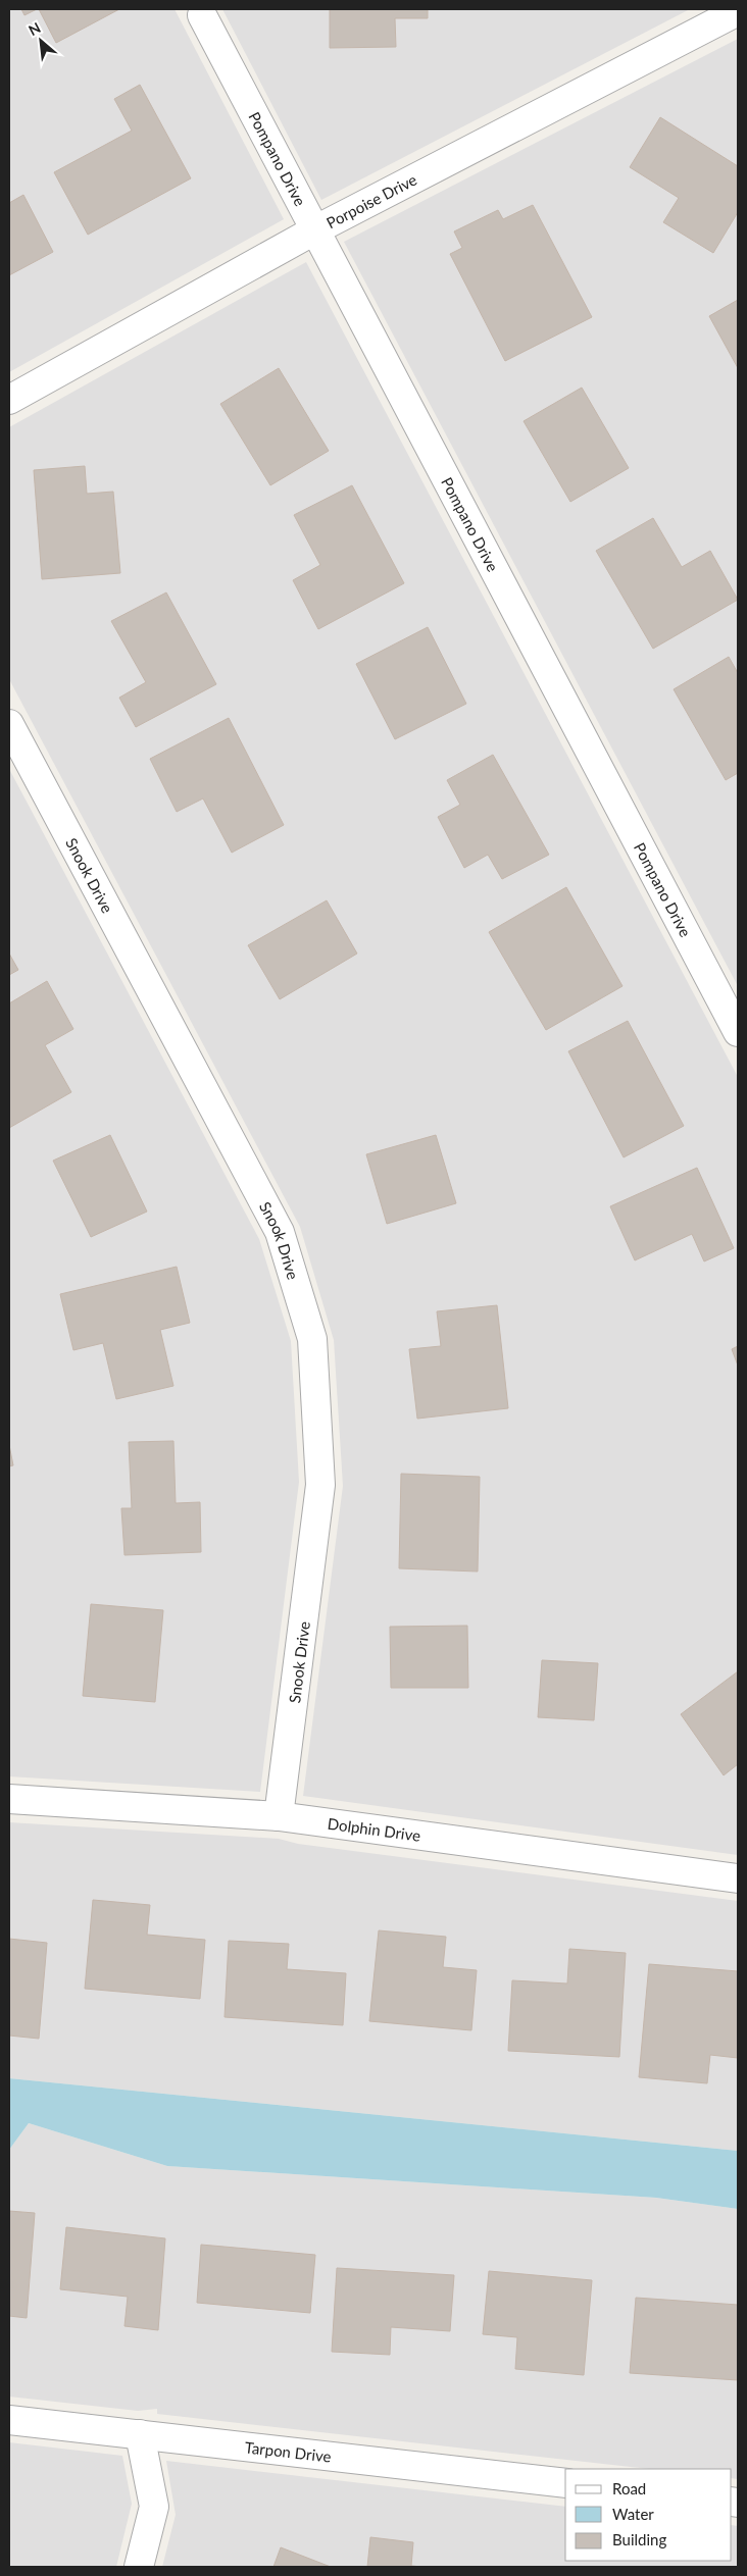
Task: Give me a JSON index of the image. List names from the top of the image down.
{
  "streets": {
    "street": [
      "Pompano Drive",
      "Porpoise Drive",
      "Snook Drive",
      "Dolphin Drive",
      "Tarpon Drive"
    ]
  },
  "crossings": [
    ["Pompano Drive", "Porpoise Drive"],
    ["Snook Drive", "Dolphin Drive"]
  ],
  "legend": ["Road", "Water", "Building"],
  "north": "top left"
}
